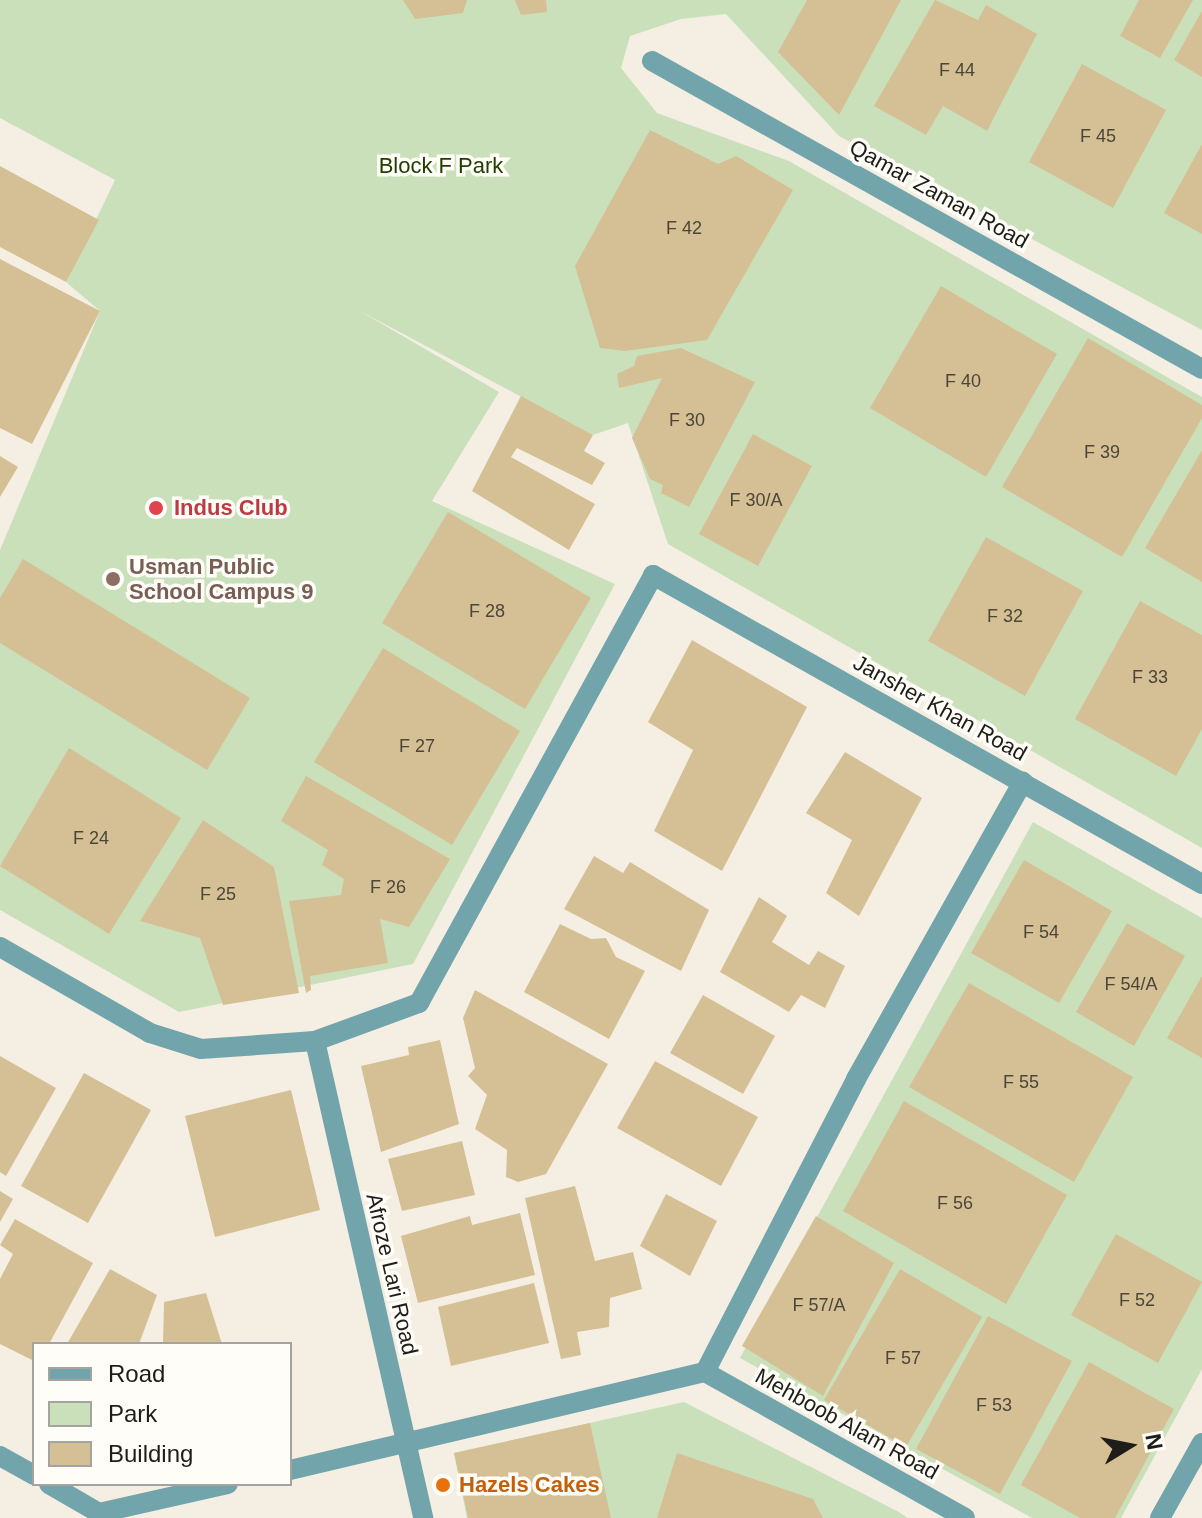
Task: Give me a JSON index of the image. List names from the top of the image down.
{
  "streets": {
    "street": [
      "Qamar Zaman Road",
      "Jansher Khan Road",
      "Afroze Lari Road",
      "Mehboob Alam Road"
    ]
  },
  "crossings": [
    ["Jansher Khan Road", "Afroze Lari Road"]
  ],
  "parks": ["Block F Park"],
  "places": ["Indus Club", "Usman Public School Campus 9", "Hazels Cakes"],
  "house_numbers": [
    "F 44",
    "F 45",
    "F 42",
    "F 40",
    "F 30",
    "F 39",
    "F 30/A",
    "F 28",
    "F 32",
    "F 33",
    "F 27",
    "F 24",
    "F 26",
    "F 25",
    "F 54",
    "F 54/A",
    "F 55",
    "F 56",
    "F 52",
    "F 57/A",
    "F 57",
    "F 53"
  ],
  "legend": ["Road", "Park", "Building"],
  "north": "right"
}
